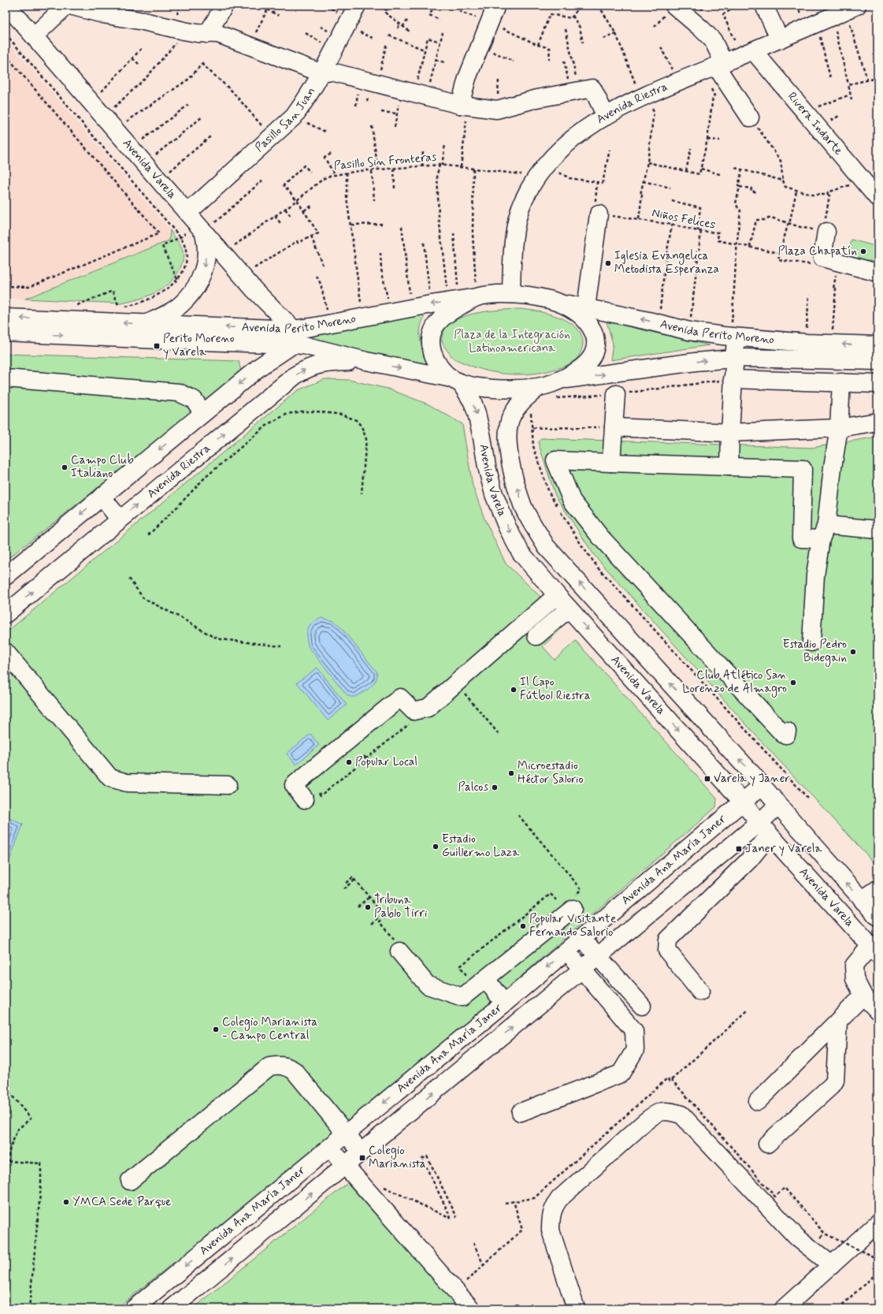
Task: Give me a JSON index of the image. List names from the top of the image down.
{
  "streets": {
    "main road": [
      "Avenida Riestra",
      "Pasillo San Juan",
      "Rivera Indarte",
      "Avenida Varela",
      "Avenida Perito Moreno",
      "Avenida Ana María Janer"
    ],
    "path": ["Pasillo Sin Fronteras", "Niños Felices"]
  },
  "crossings": [
    ["Avenida Riestra", "Rivera Indarte"],
    ["Avenida Riestra", "Pasillo Sin Fronteras"],
    ["Avenida Riestra", "Avenida Perito Moreno"],
    ["Pasillo San Juan", "Avenida Varela"],
    ["Pasillo Sin Fronteras", "Avenida Varela"],
    ["Avenida Varela", "Avenida Perito Moreno"],
    ["Avenida Varela", "Avenida Ana María Janer"]
  ],
  "parks": ["Plaza de la Integración Latinoamericana"],
  "places": {
    "other": [
      "Plaza Chapatín",
      "Iglesia Evangelica Metodista Esperanza",
      "Campo Club Italiano",
      "Estadio Pedro Bidegain",
      "Club Atlético San Lorenzo de Almagro",
      "Il Capo Fútbol Riestra",
      "Popular Local",
      "Microestadio Héctor Salorio",
      "Palcos",
      "Estadio Guillermo Laza",
      "Tribuna Pablo Tirri",
      "Popular Visitante Fernando Salorio",
      "Colegio Marianista - Campo Central",
      "YMCA Sede Parque"
    ],
    "transit": [
      "Perito Moreno y Varela",
      "Varela y Janer",
      "Janer y Varela",
      "Colegio Marianista"
    ]
  }
}
